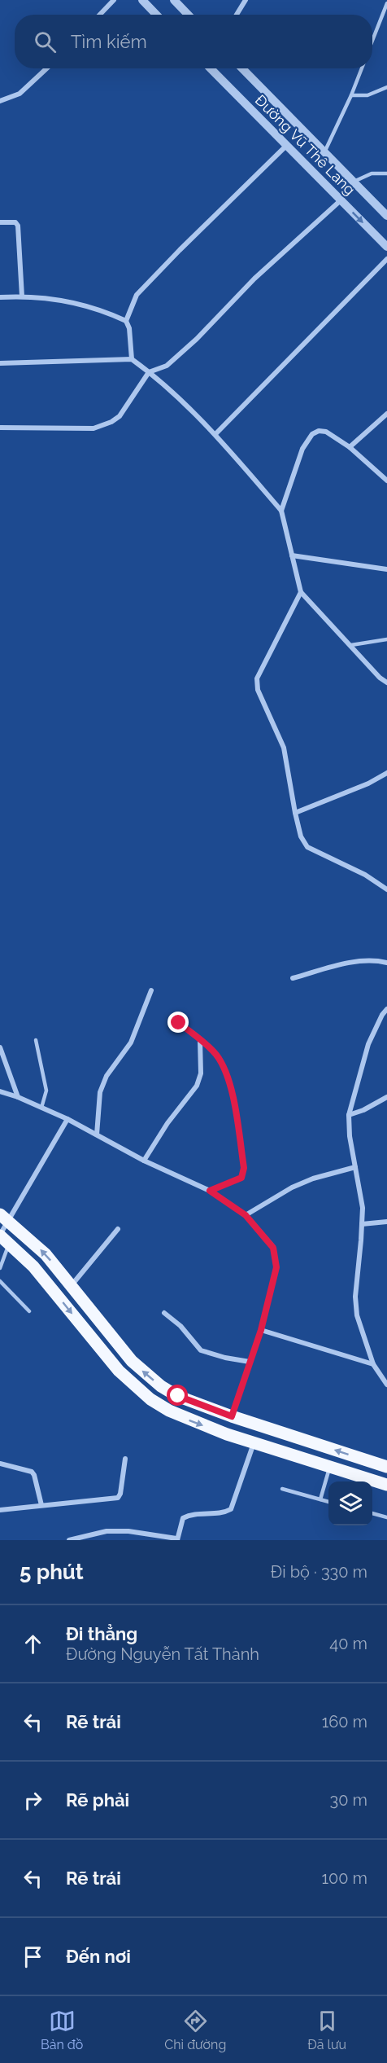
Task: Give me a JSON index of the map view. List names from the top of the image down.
{
  "streets": {
    "street": ["Đường Vũ Thê Lang"]
  },
  "page": {
    "search": "Tìm kiếm",
    "heading": ["5 phút", "Đi bộ · 330 m"],
    "list": [
      ["Đi thẳng", "Đường Nguyễn Tất Thành", "40 m"],
      ["Rẽ trái", "160 m"],
      ["Rẽ phải", "30 m"],
      ["Rẽ trái", "100 m"],
      "Đến nơi"
    ],
    "nav": ["Bản đồ", "Chỉ đường", "Đã lưu"]
  }
}
